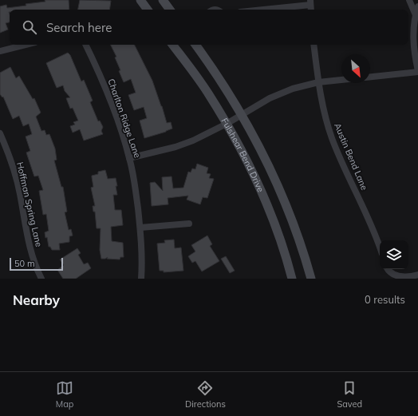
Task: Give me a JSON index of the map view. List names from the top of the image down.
{
  "streets": {
    "main road": ["Fulshear Bend Drive"],
    "street": ["Charlton Ridge Lane", "Austin Bend Lane", "Hoffman Spring Lane"]
  },
  "scale_bar": "50 m",
  "north": "bottom right",
  "page": {
    "search": "Search here",
    "scale": "50 m",
    "heading": ["Nearby", "0 results"],
    "nav": ["Map", "Directions", "Saved"]
  }
}
